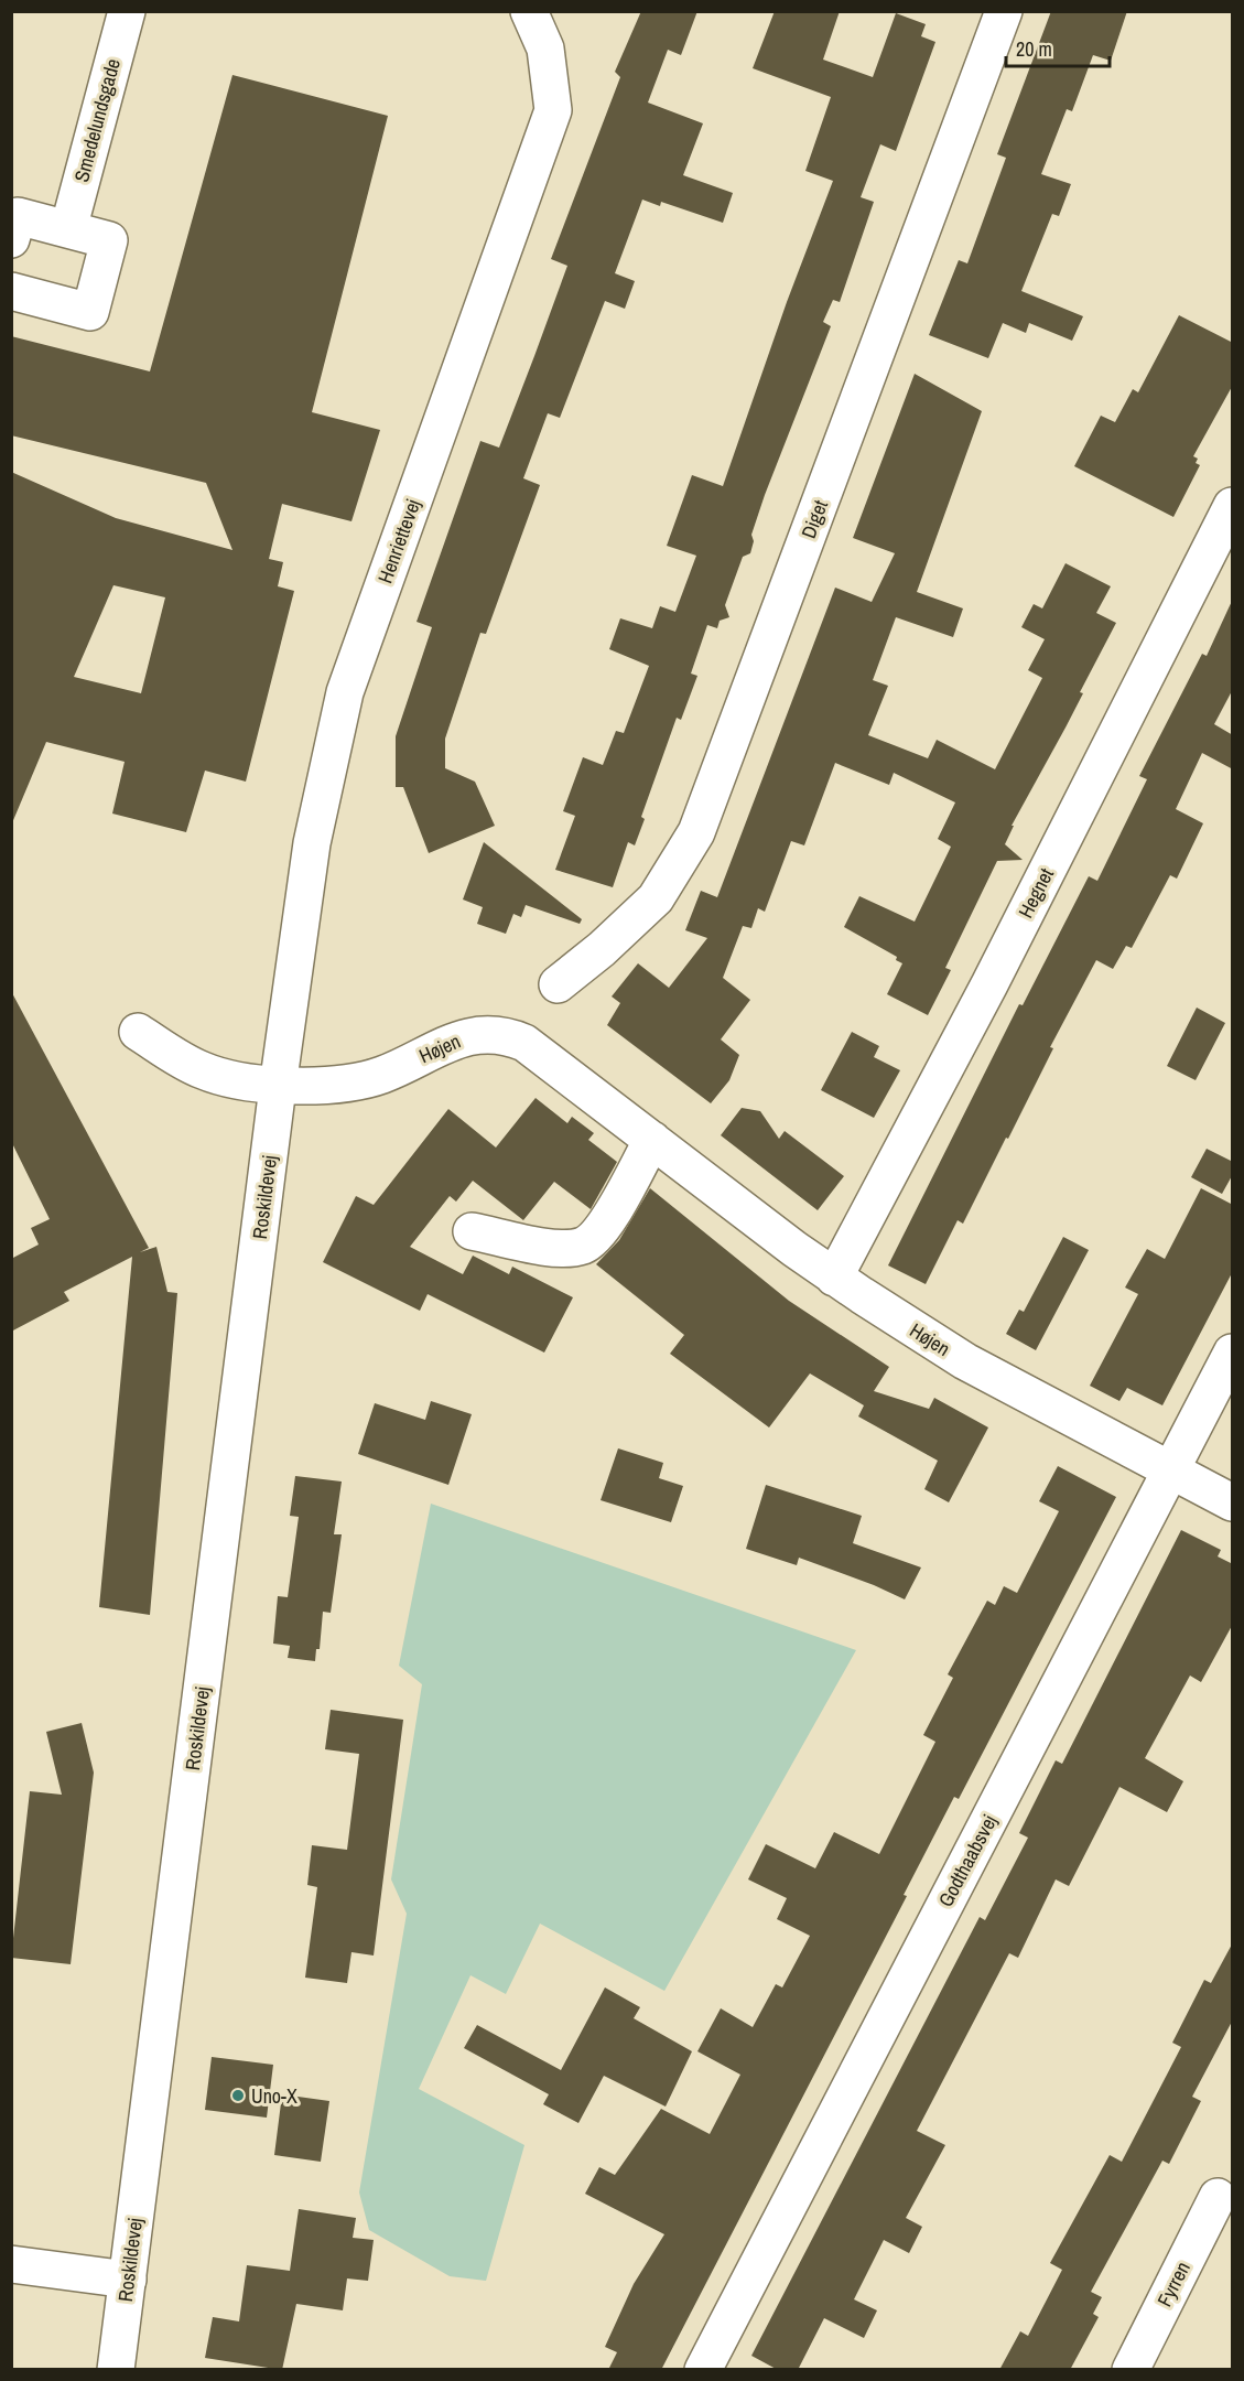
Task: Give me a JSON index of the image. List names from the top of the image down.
{
  "streets": {
    "street": [
      "Smedelundsgade",
      "Diget",
      "Henriettevej",
      "Hegnet",
      "Højen",
      "Roskildevej",
      "Godthaabsvej",
      "Fyrren"
    ]
  },
  "crossings": [
    ["Henriettevej", "Højen"],
    ["Henriettevej", "Roskildevej"],
    ["Hegnet", "Højen"],
    ["Højen", "Roskildevej"],
    ["Højen", "Godthaabsvej"]
  ],
  "places": ["Uno-X"],
  "scale_bar": "20 m"
}
